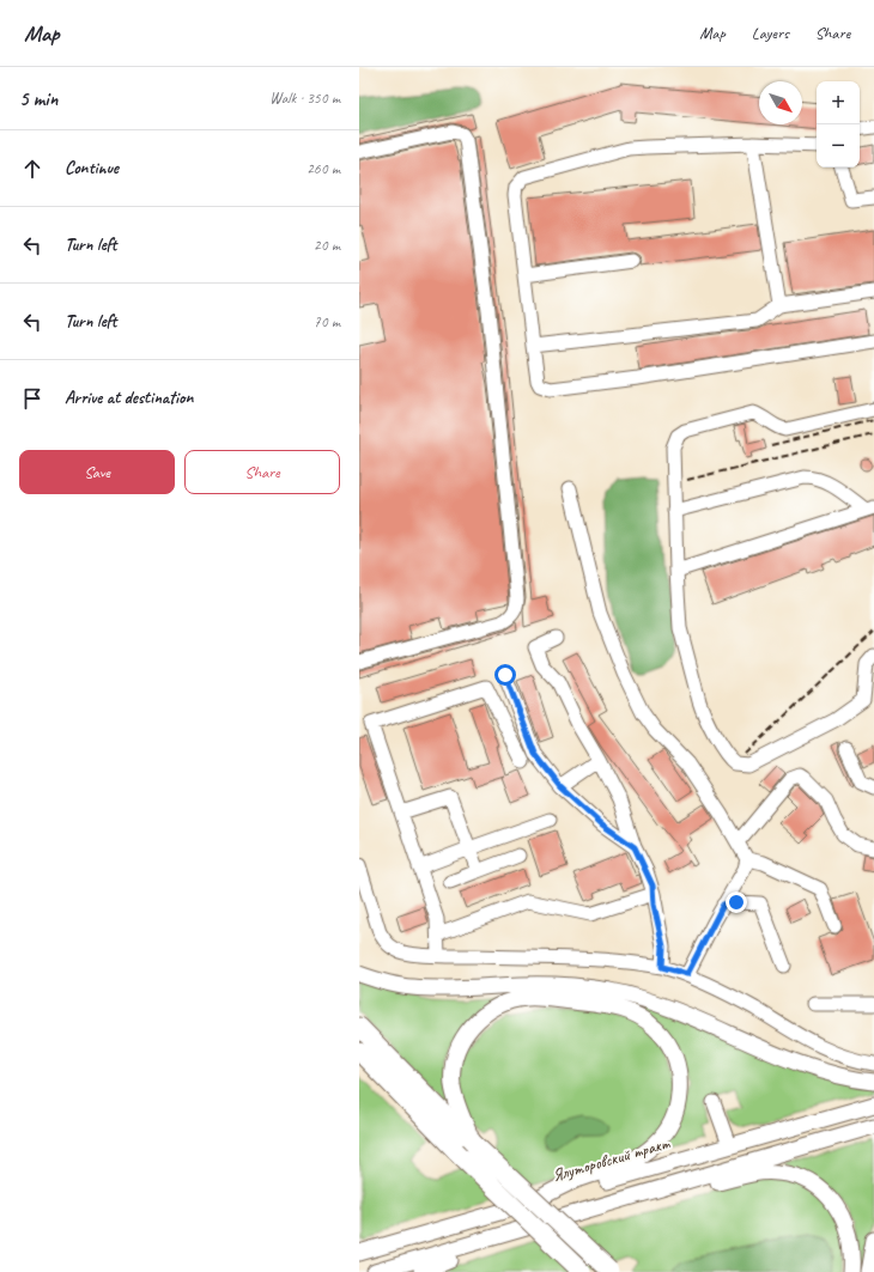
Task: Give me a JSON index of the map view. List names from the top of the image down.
{
  "streets": {
    "main road": ["Ялуторовский тракт"]
  },
  "north": "bottom right",
  "page": {
    "header": "Map",
    "nav": ["Map", "Layers", "Share"],
    "heading": ["5 min", "Walk · 350 m"],
    "map_buttons": ["+", "−"],
    "list": [
      ["Continue", "260 m"],
      ["Turn left", "20 m"],
      ["Turn left", "70 m"],
      "Arrive at destination"
    ],
    "buttons": ["Save", "Share"]
  }
}
